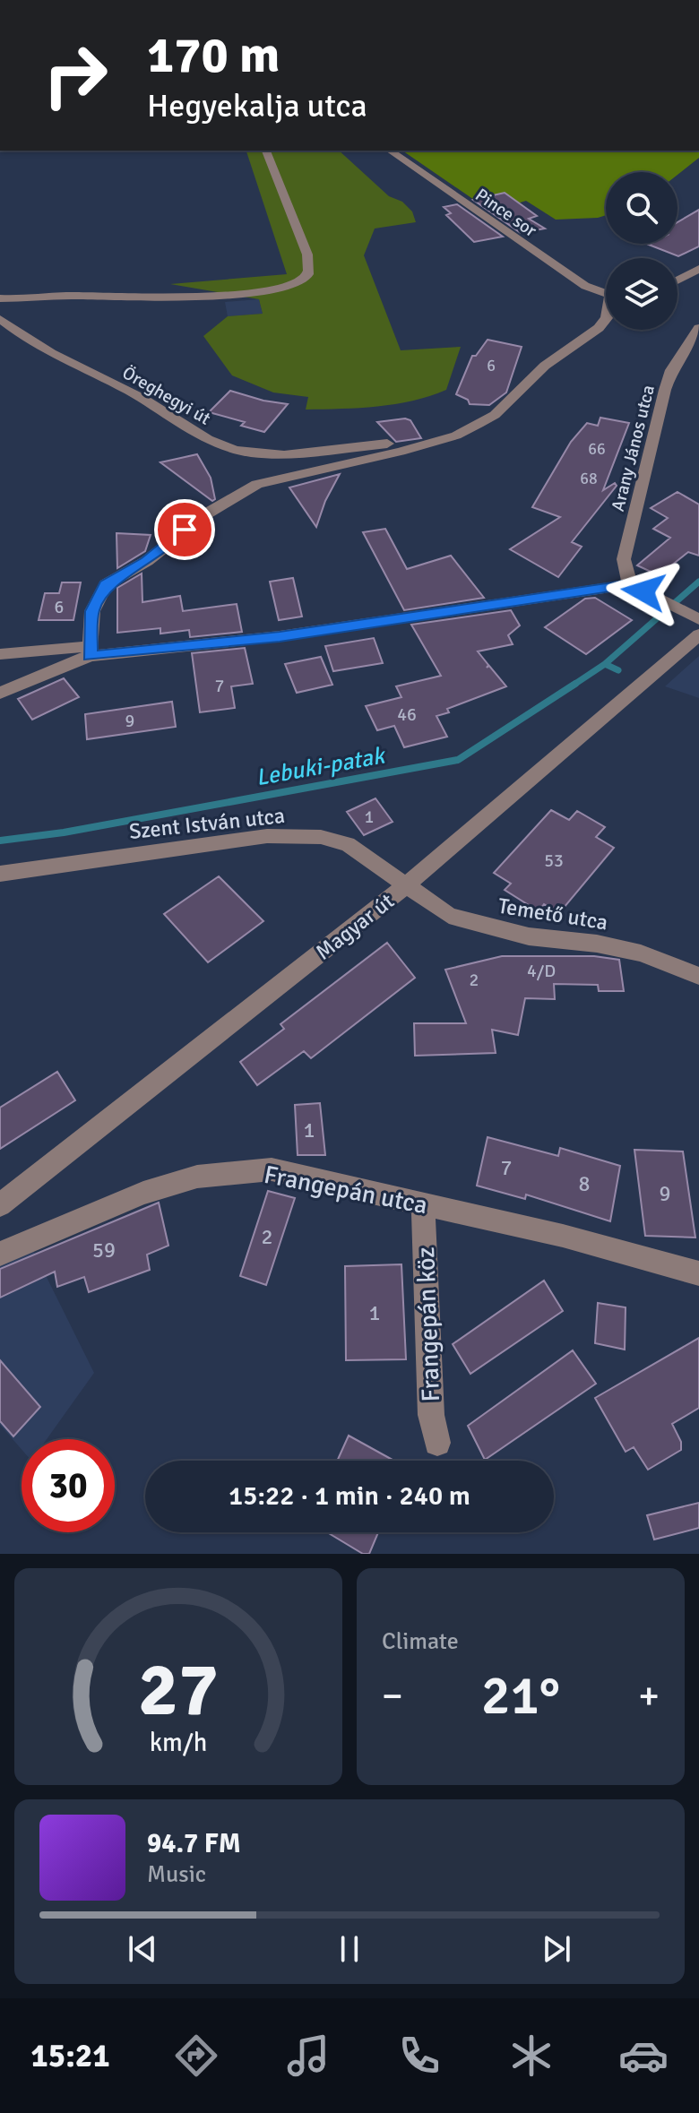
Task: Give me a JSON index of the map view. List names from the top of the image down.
{
  "streets": {
    "street": [
      "Pince sor",
      "Öreghegyi út",
      "Arany János utca",
      "Szent István utca",
      "Temető utca",
      "Magyar út",
      "Frangepán utca",
      "Frangepán köz"
    ]
  },
  "crossings": [
    ["Szent István utca", "Temető utca"],
    ["Szent István utca", "Magyar út"],
    ["Temető utca", "Magyar út"],
    ["Frangepán utca", "Frangepán köz"]
  ],
  "water": ["Lebuki-patak"],
  "house_numbers": [
    "6",
    "66",
    "68",
    "6",
    "7",
    "46",
    "9",
    "1",
    "53",
    "4/D",
    "2",
    "1",
    "7",
    "8",
    "9",
    "2",
    "59",
    "1"
  ],
  "page": {
    "turn": ["170 m", "Hegyekalja utca"],
    "limit": "30",
    "trip": "15:22 · 1 min · 240 m",
    "tile": "Climate",
    "heat": ["−", "21°", "+"],
    "song": ["94.7 FM", "Music"],
    "tabs": "15:21",
    "gauge": ["27", "km/h"]
  }
}
